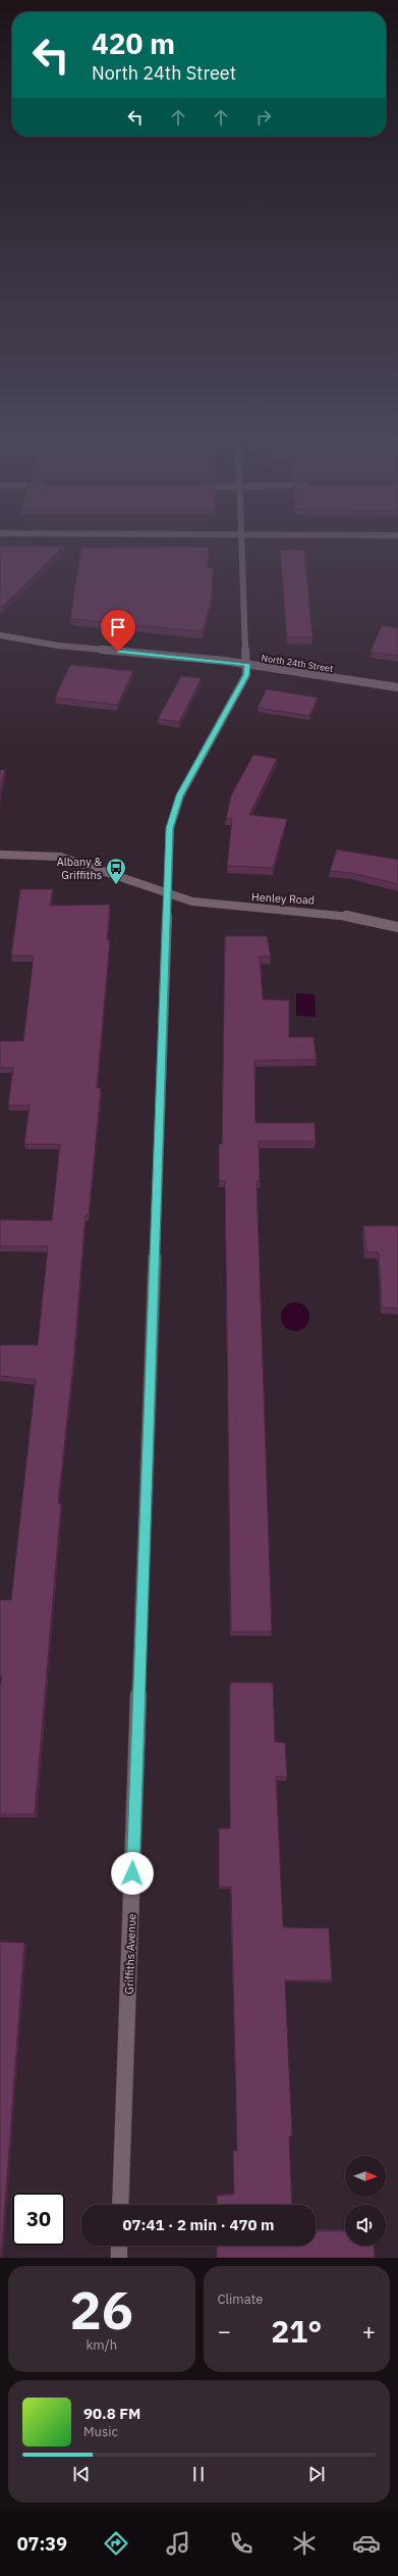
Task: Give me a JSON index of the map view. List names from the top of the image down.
{
  "streets": {
    "street": ["North 24th Street", "Henley Road", "Griffiths Avenue"]
  },
  "crossings": [
    ["North 24th Street", "Griffiths Avenue"],
    ["Henley Road", "Griffiths Avenue"]
  ],
  "places": {
    "bus stop": ["Albany & Griffiths"]
  },
  "north": "right",
  "page": {
    "turn": ["420 m", "North 24th Street"],
    "limit": "30",
    "trip": "07:41 · 2 min · 470 m",
    "tile": [
      ["26", "km/h"],
      "Climate"
    ],
    "heat": ["−", "21°", "+"],
    "song": ["90.8 FM", "Music"],
    "tabs": "07:39"
  }
}
